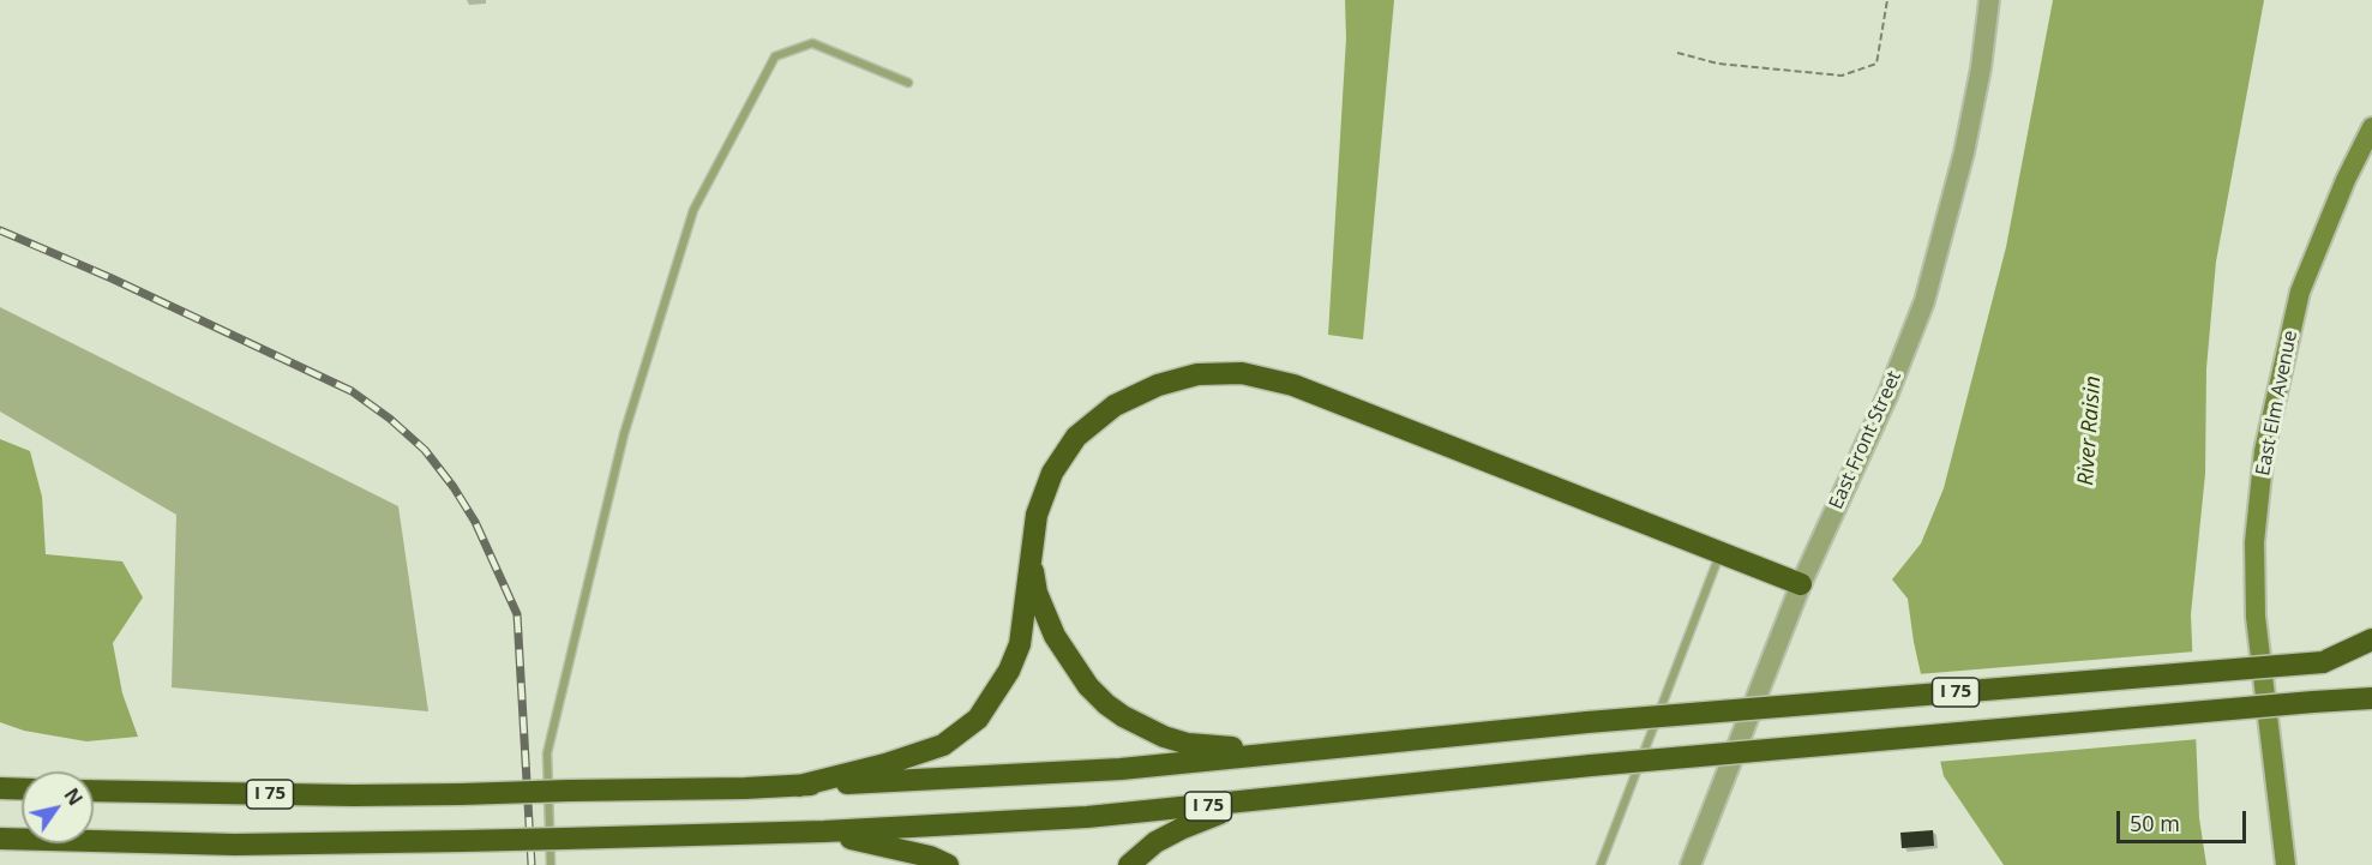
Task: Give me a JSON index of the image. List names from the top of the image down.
{
  "streets": {
    "highway": ["I 75"],
    "main road": ["East Elm Avenue"],
    "street": ["East Front Street"]
  },
  "water": ["River Raisin"],
  "scale_bar": "50 m",
  "north": "top right"
}
